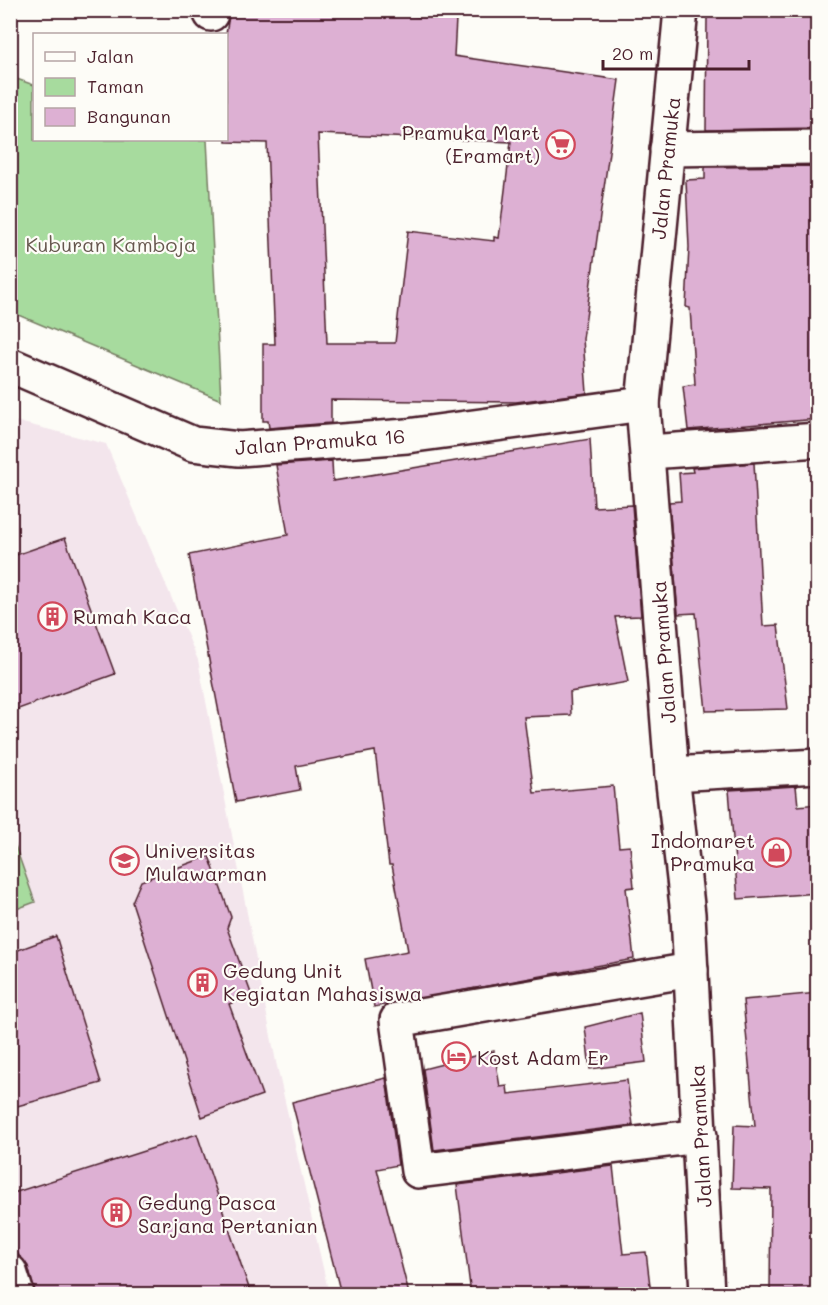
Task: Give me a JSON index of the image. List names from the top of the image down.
{
  "streets": {
    "street": ["Jalan Pramuka", "Jalan Pramuka 16"]
  },
  "crossings": [
    ["Jalan Pramuka", "Jalan Pramuka 16"]
  ],
  "parks": ["Kuburan Kamboja"],
  "places": {
    "supermarket": ["Pramuka Mart (Eramart)"],
    "building": ["Rumah Kaca", "Gedung Unit Kegiatan Mahasiswa", "Gedung Pasca Sarjana Pertanian"],
    "shop": ["Indomaret Pramuka"],
    "school or university": ["Universitas Mulawarman"],
    "hotel": ["Kost Adam Er"]
  },
  "legend": ["Jalan", "Taman", "Bangunan"],
  "scale_bar": "20 m"
}
